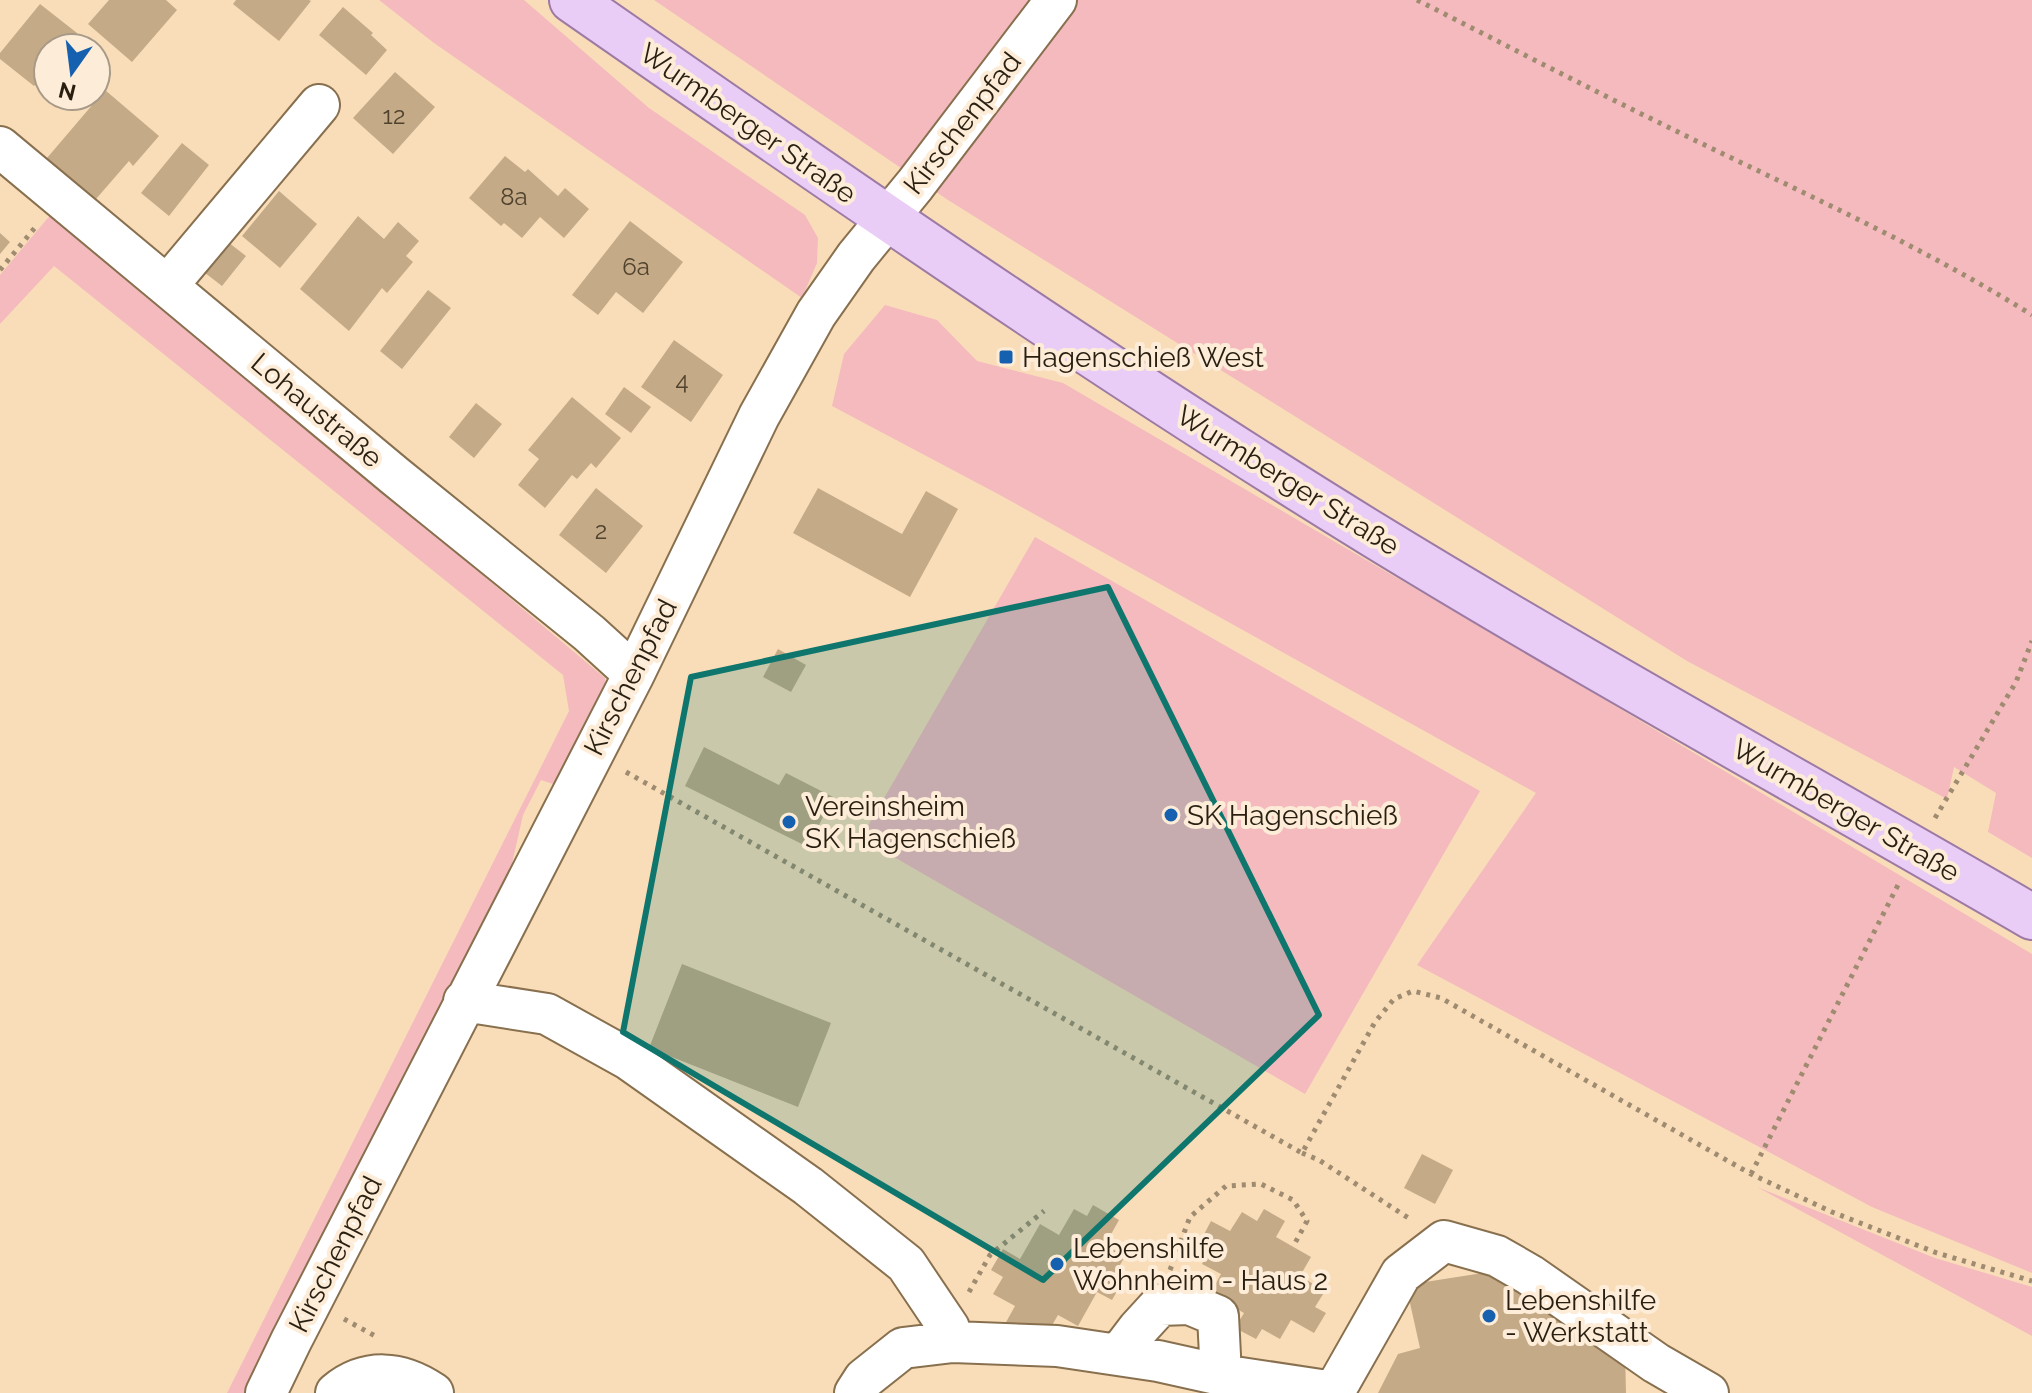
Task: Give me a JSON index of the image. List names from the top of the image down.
{
  "streets": {
    "main road": ["Wurmberger Straße"],
    "street": ["Kirschenpfad", "Lohaustraße"]
  },
  "crossings": [
    ["Wurmberger Straße", "Kirschenpfad"],
    ["Kirschenpfad", "Lohaustraße"]
  ],
  "places": {
    "transit": ["Hagenschieß West"],
    "other": [
      "SK Hagenschieß",
      "Vereinsheim SK Hagenschieß",
      "Lebenshilfe Wohnheim - Haus 2",
      "Lebenshilfe - Werkstatt"
    ]
  },
  "house_numbers": [
    "12",
    "8a",
    "6a",
    "4",
    "2"
  ],
  "north": "bottom"
}
